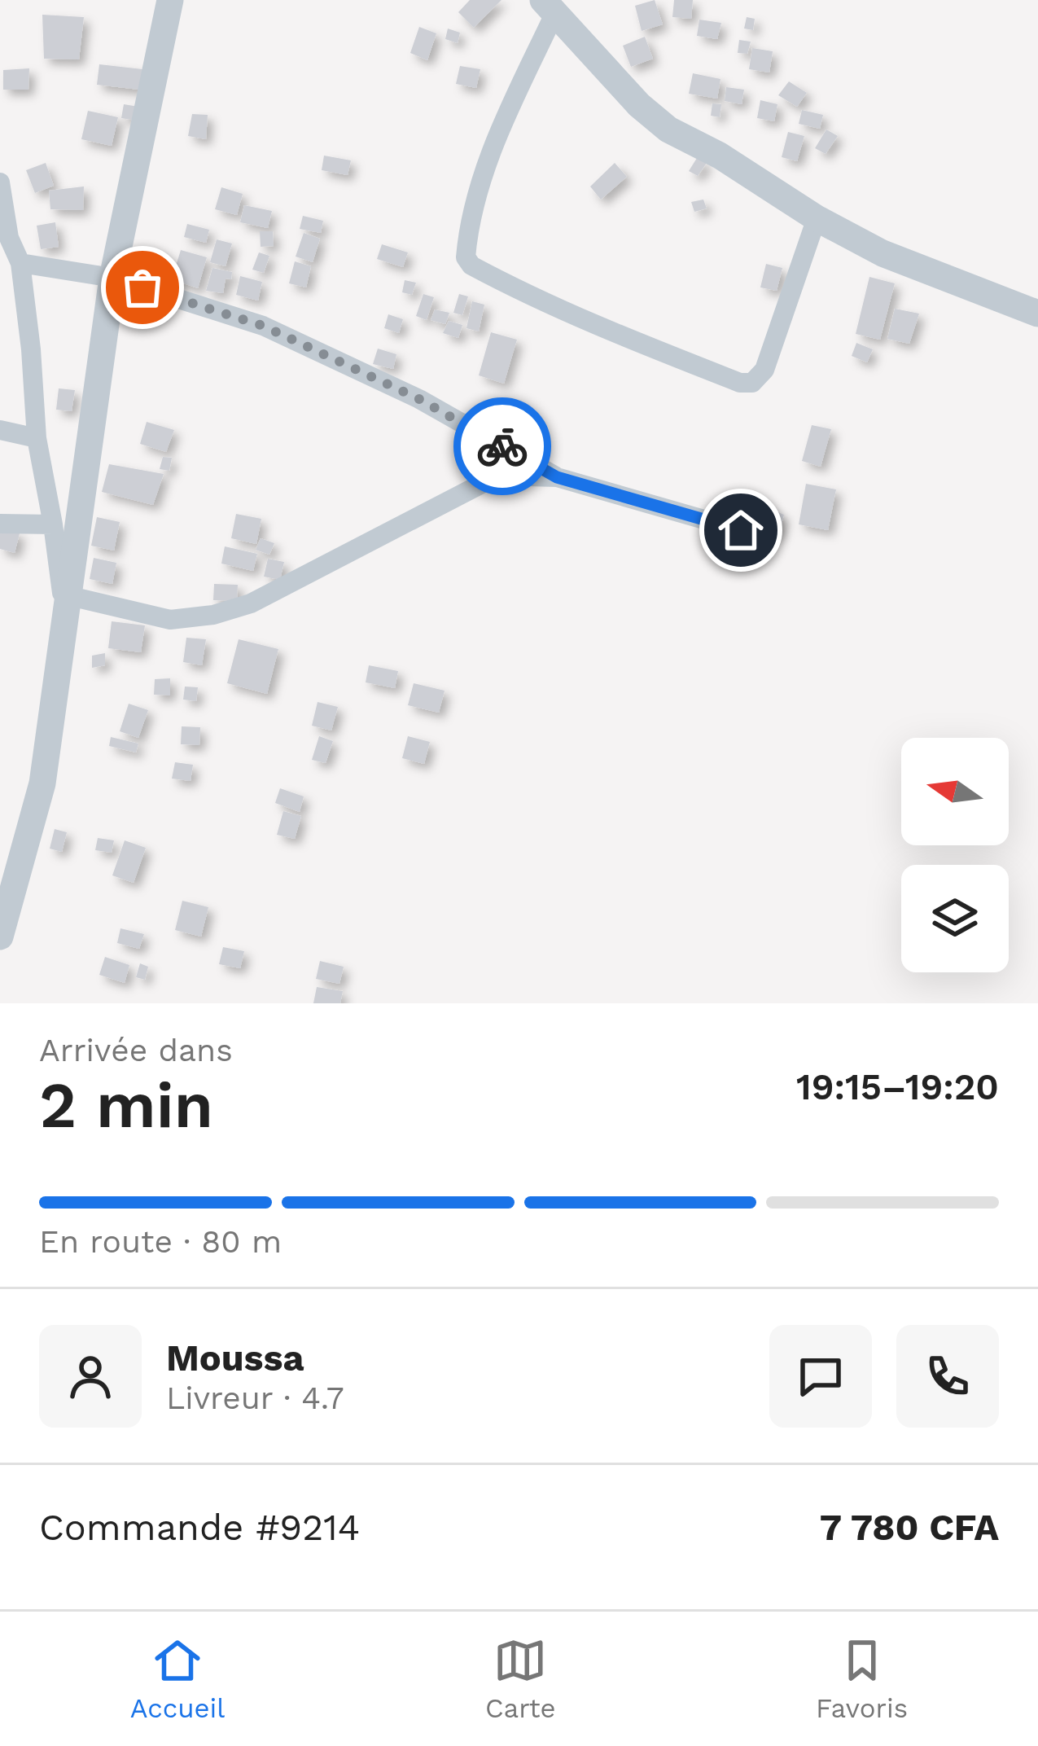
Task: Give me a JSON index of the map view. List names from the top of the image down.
{
  "north": "left",
  "page": {
    "heading": ["2 min", "Arrivée dans", "19:15–19:20"],
    "panel": [
      "Moussa",
      "Livreur · 4.7",
      "Commande #9214",
      "7 780 CFA"
    ],
    "bar": "En route · 80 m",
    "tabs": ["Accueil", "Carte", "Favoris"]
  }
}
